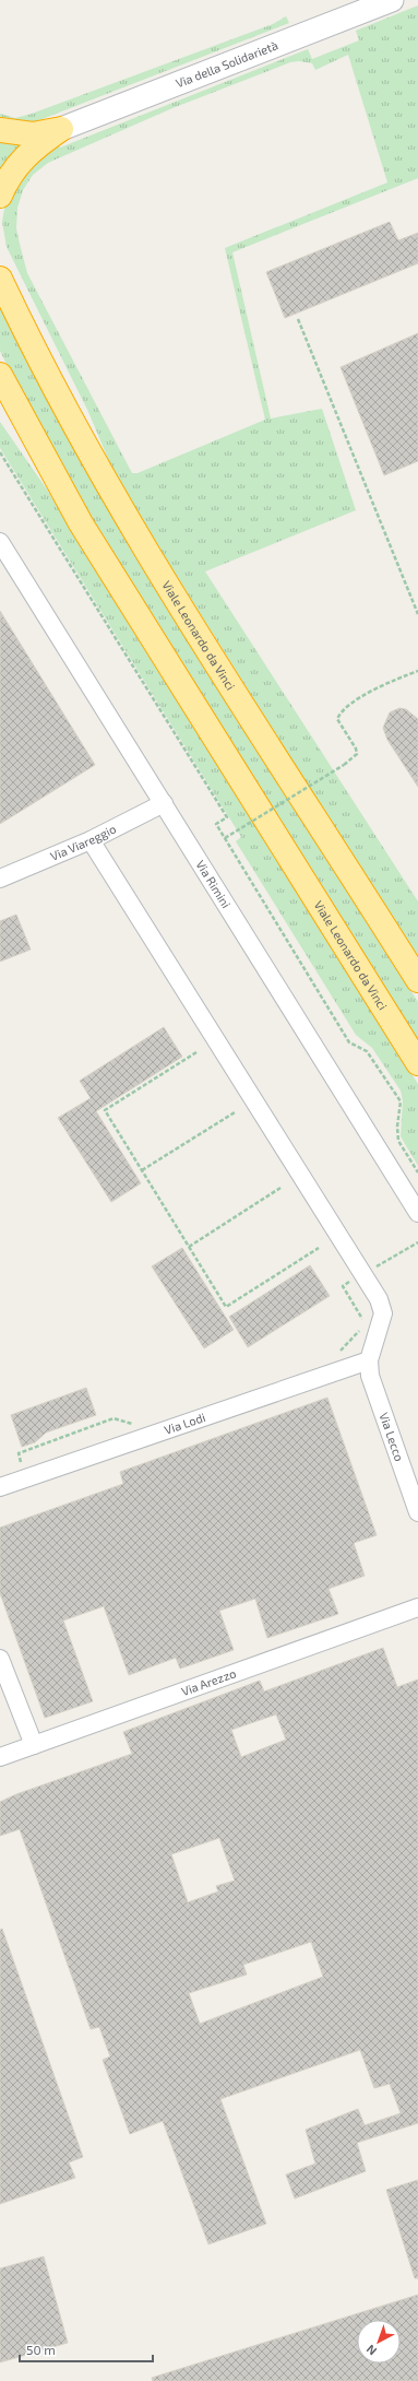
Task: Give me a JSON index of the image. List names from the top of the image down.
{
  "streets": {
    "highway": ["Viale Leonardo da Vinci"],
    "street": [
      "Via della Solidarietà",
      "Via Viareggio",
      "Via Rimini",
      "Via Lodi",
      "Via Lecco",
      "Via Arezzo"
    ]
  },
  "crossings": [
    ["Via Viareggio", "Via Rimini"],
    ["Via Lodi", "Via Lecco"]
  ],
  "scale_bar": "50 m",
  "north": "bottom left"
}
